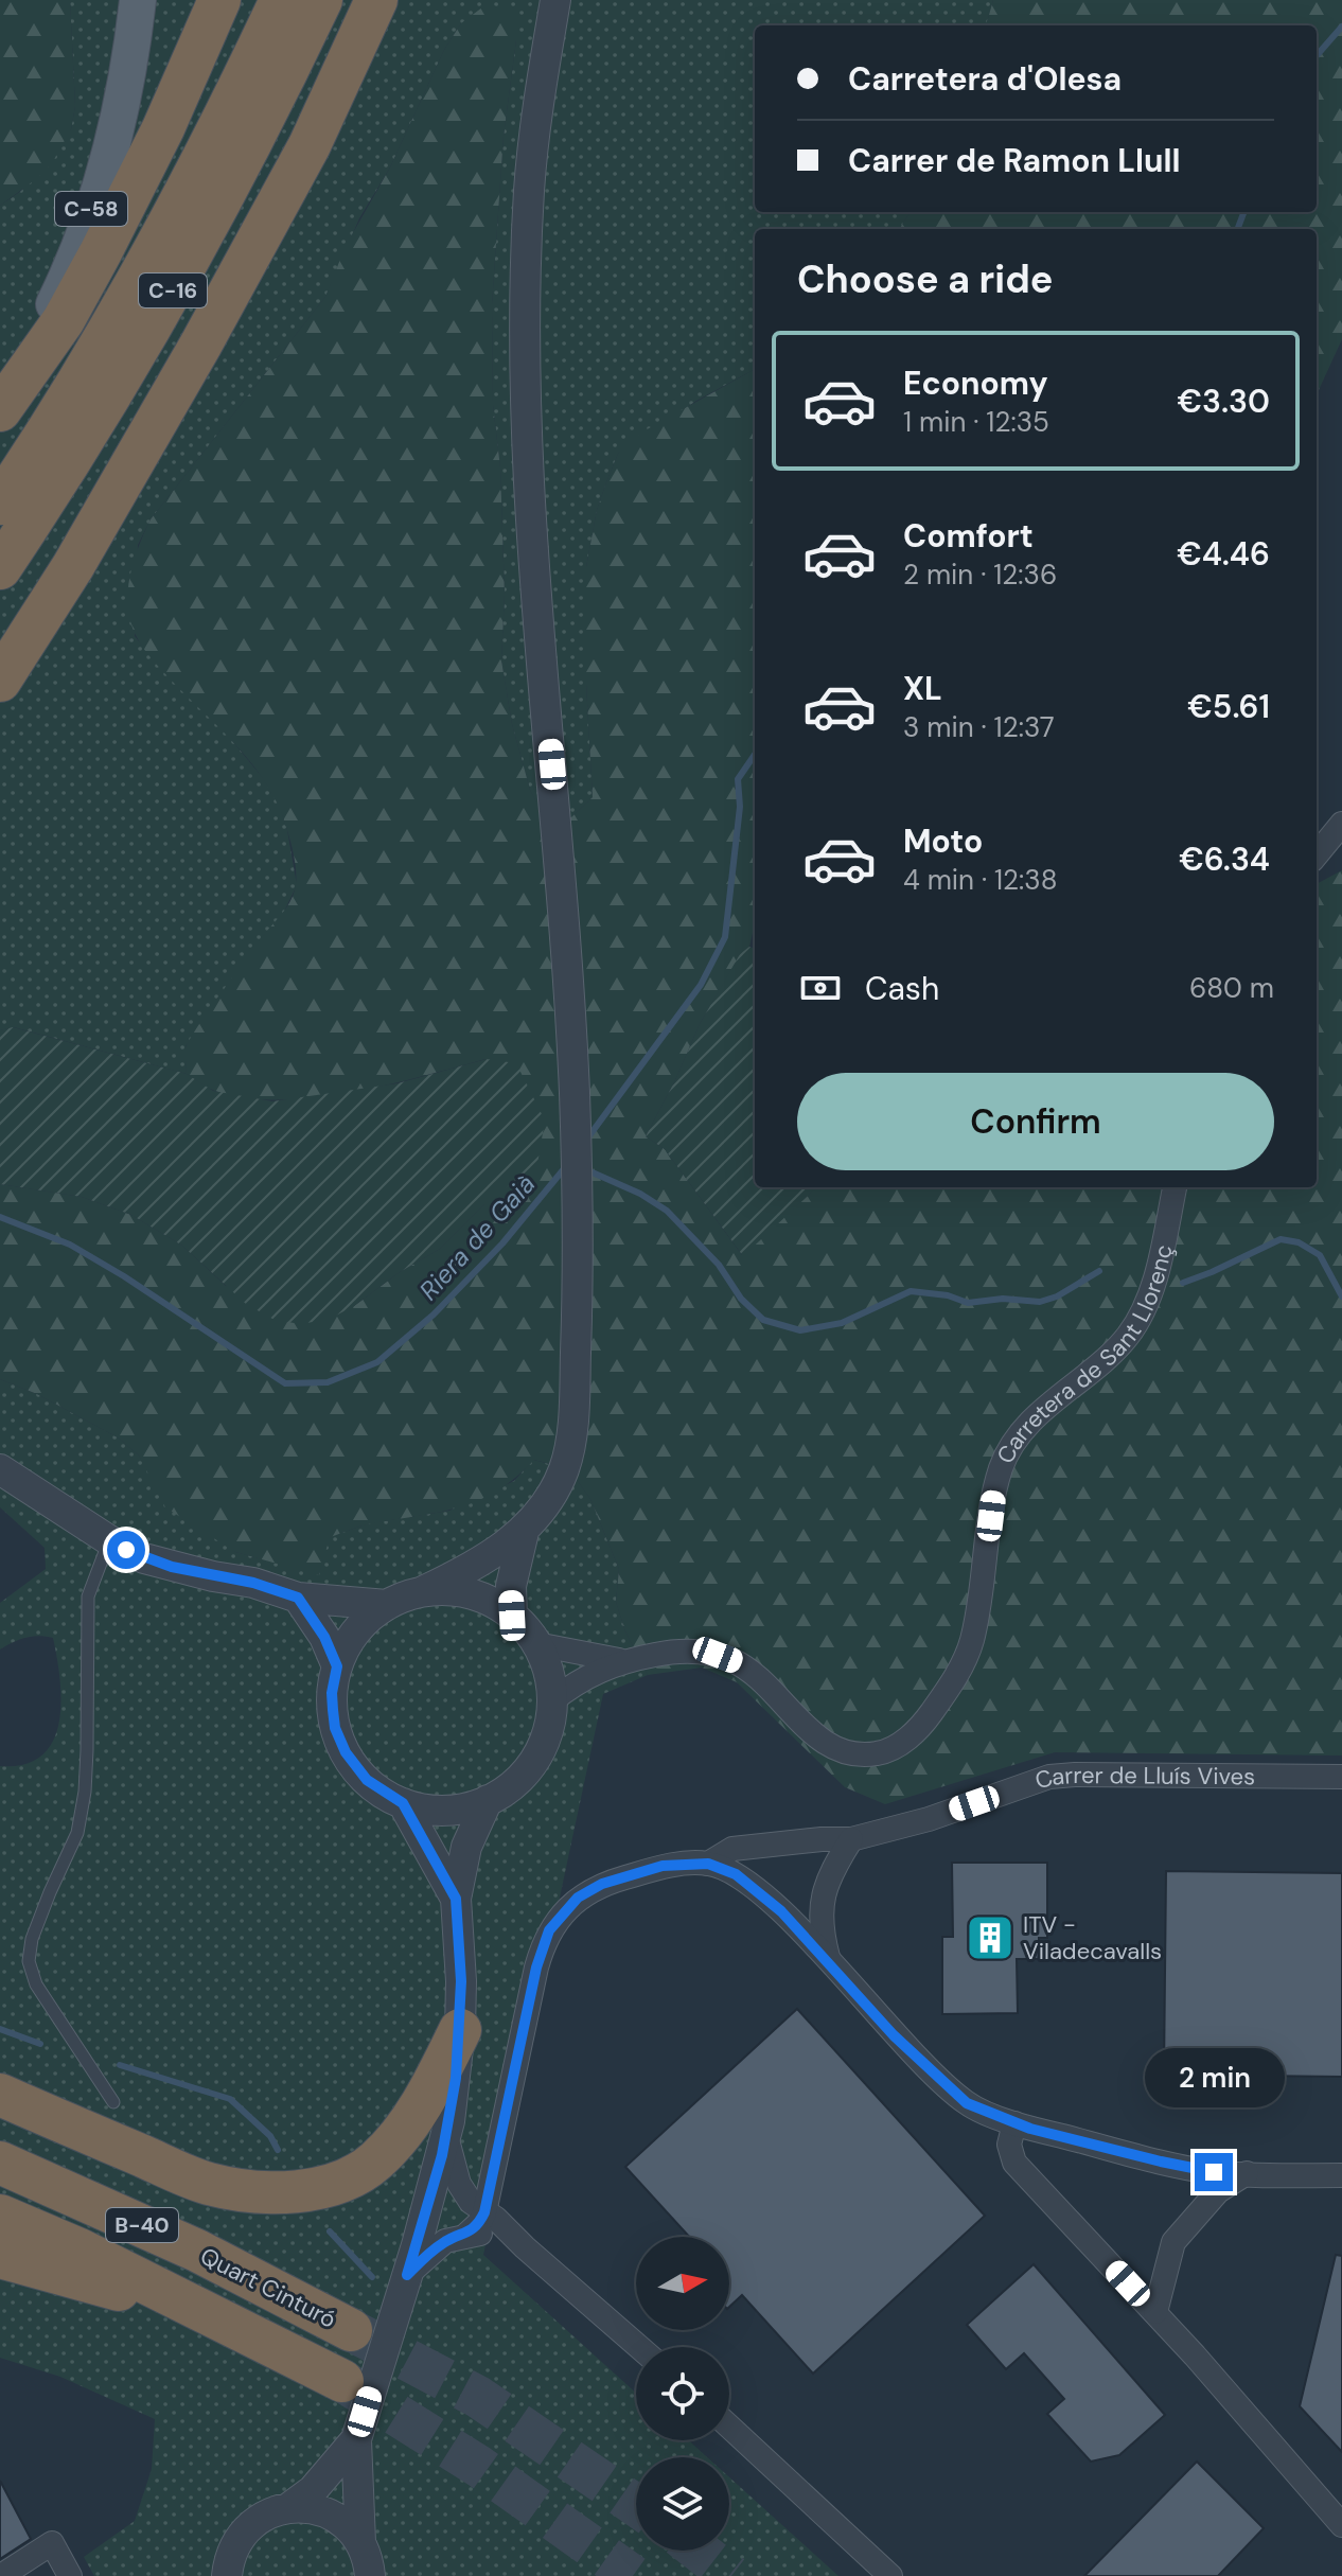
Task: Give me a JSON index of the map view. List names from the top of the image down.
{
  "streets": {
    "highway": ["C-16", "B-40", "Quart Cinturó"],
    "main road": ["C-58"],
    "street": ["Carretera de Sant Llorenç", "Carrer de Lluís Vives"]
  },
  "water": ["Riera de Gaià"],
  "places": {
    "building": ["ITV - Viladecavalls"]
  },
  "north": "right",
  "page": {
    "banner": ["Carretera d'Olesa", "Carrer de Ramon Llull"],
    "heading": "Choose a ride",
    "list": [
      {
        "name": "Economy",
        "note": "1 min · 12:35",
        "value": "€3.30"
      },
      {
        "name": "Comfort",
        "note": "2 min · 12:36",
        "value": "€4.46"
      },
      {
        "name": "XL",
        "note": "3 min · 12:37",
        "value": "€5.61"
      },
      {
        "name": "Moto",
        "note": "4 min · 12:38",
        "value": "€6.34"
      }
    ],
    "pay": ["Cash", "680 m"],
    "buttons": "Confirm",
    "bubble": "2 min"
  }
}
